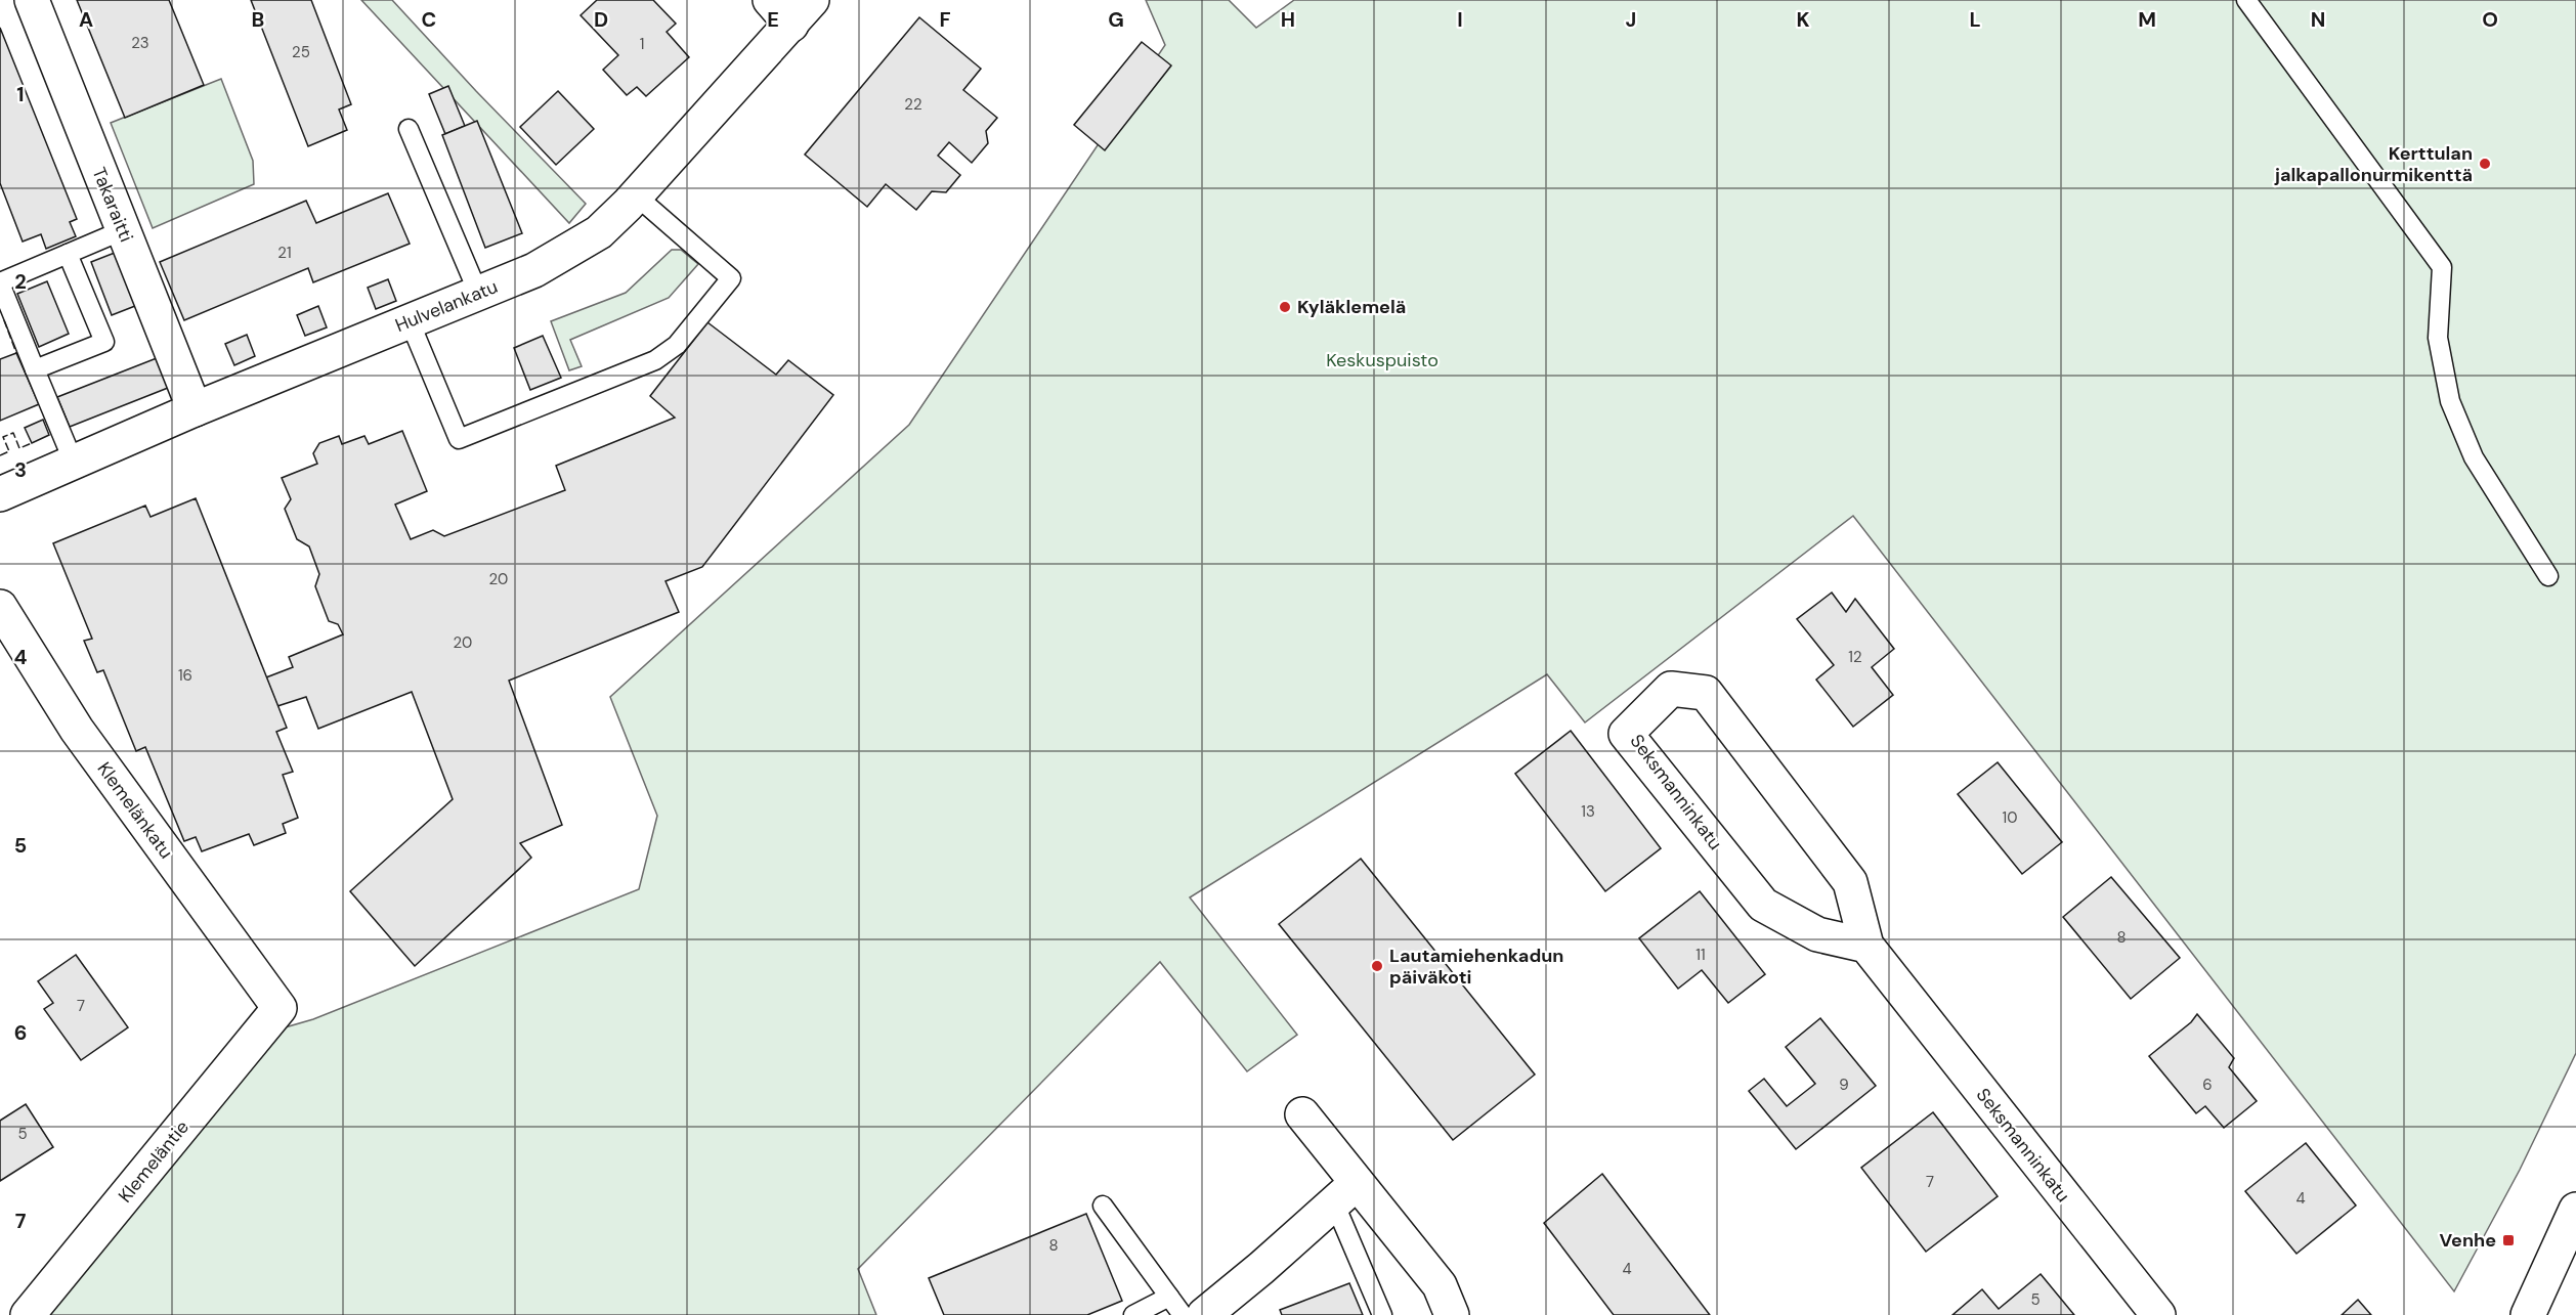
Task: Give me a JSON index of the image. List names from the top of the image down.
{
  "streets": {
    "street": [
      "Takaraitti",
      "Hulvelankatu",
      "Seksmanninkatu",
      "Klemelänkatu",
      "Klemeläntie"
    ]
  },
  "crossings": [
    ["Takaraitti", "Hulvelankatu"],
    ["Klemelänkatu", "Klemeläntie"]
  ],
  "parks": ["Keskuspuisto"],
  "places": {
    "other": ["Kerttulan jalkapallonurmikenttä", "Kyläklemelä", "Lautamiehenkadun päiväkoti"],
    "transit": ["Venhe"]
  },
  "house_numbers": [
    "23",
    "1",
    "25",
    "22",
    "21",
    "20",
    "20",
    "12",
    "16",
    "13",
    "10",
    "8",
    "11",
    "7",
    "9",
    "6",
    "5",
    "7",
    "4",
    "8",
    "4",
    "5"
  ],
  "grid": {
    "columns": [
      "A",
      "B",
      "C",
      "D",
      "E",
      "F",
      "G",
      "H",
      "I",
      "J",
      "K",
      "L",
      "M",
      "N",
      "O"
    ],
    "rows": [
      "1",
      "2",
      "3",
      "4",
      "5",
      "6",
      "7"
    ]
  }
}
